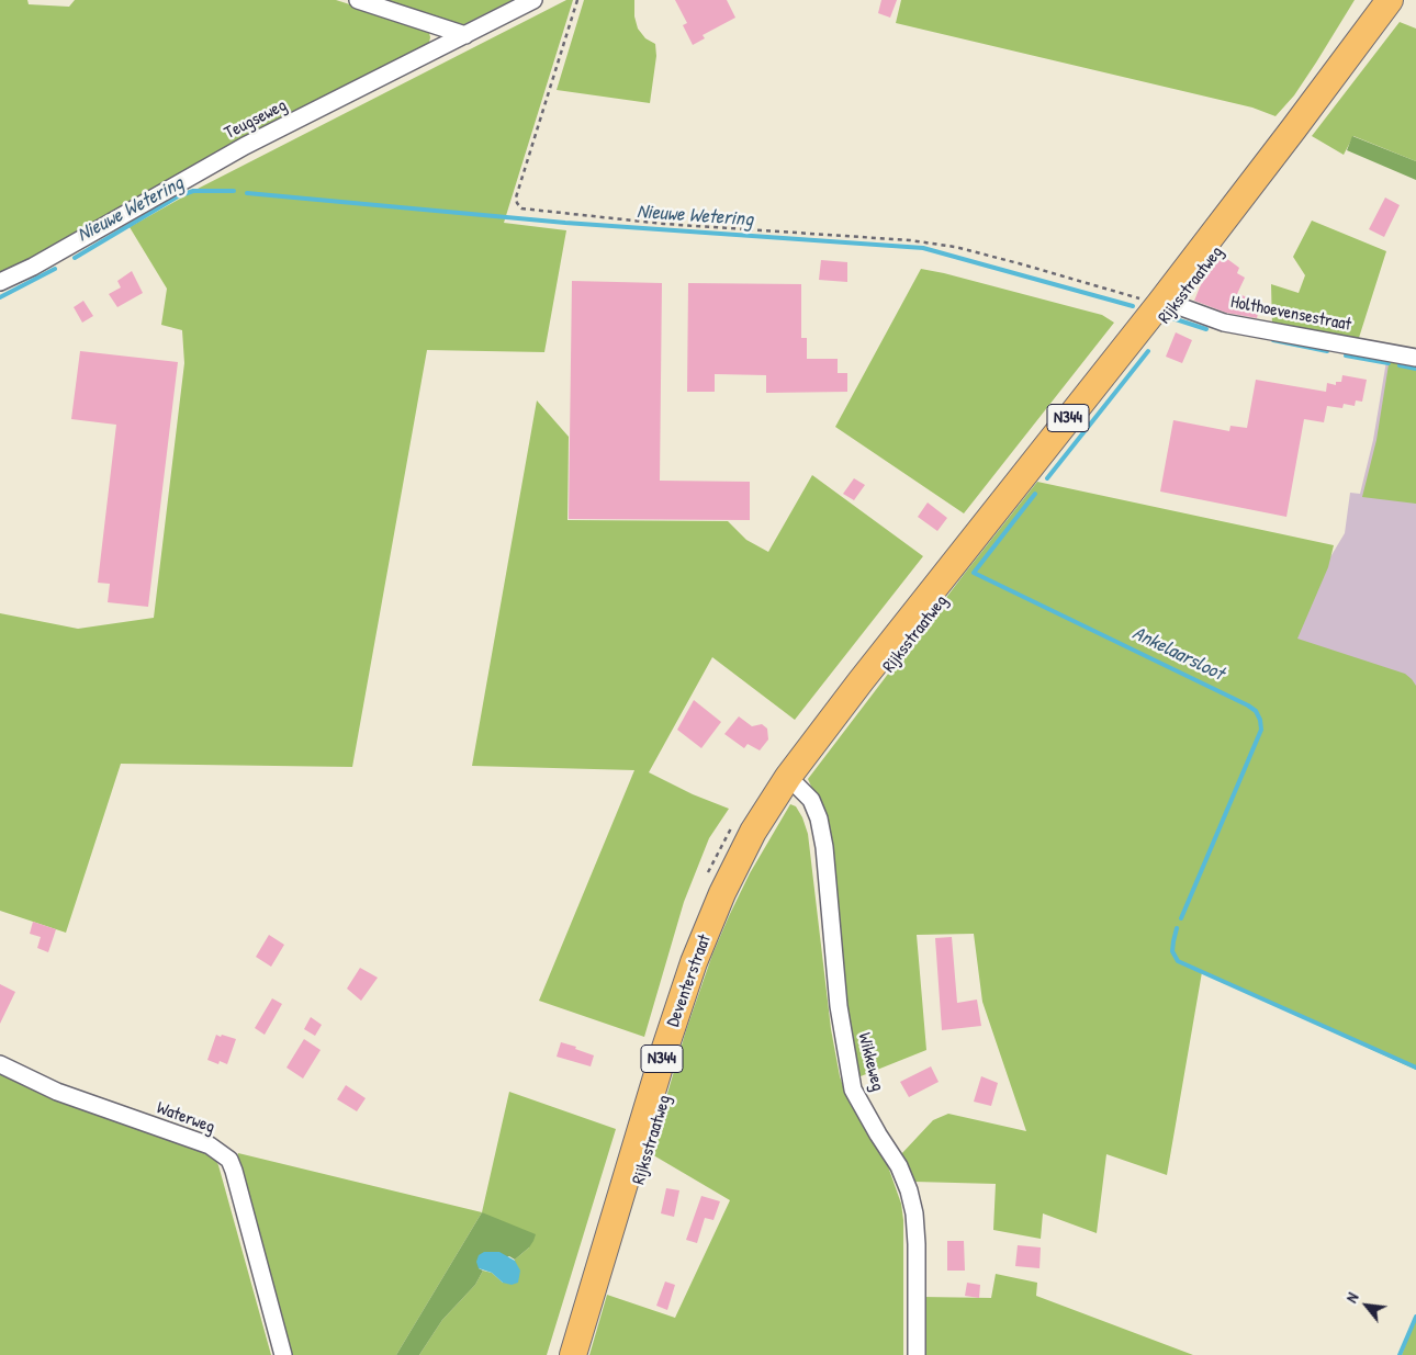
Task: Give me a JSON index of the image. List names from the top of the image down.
{
  "streets": {
    "main road": ["Rijksstraatweg", "N344", "Deventerstraat"],
    "street": [
      "Teugseweg",
      "Holthoevensestraat",
      "Wikkeweg",
      "Waterweg"
    ]
  },
  "crossings": [
    ["Rijksstraatweg", "Holthoevensestraat"],
    ["Rijksstraatweg", "Deventerstraat"],
    ["Rijksstraatweg", "Wikkeweg"],
    ["Deventerstraat", "Wikkeweg"]
  ],
  "water": ["Nieuwe Wetering", "Ankelaarsloot"],
  "north": "top left"
}
